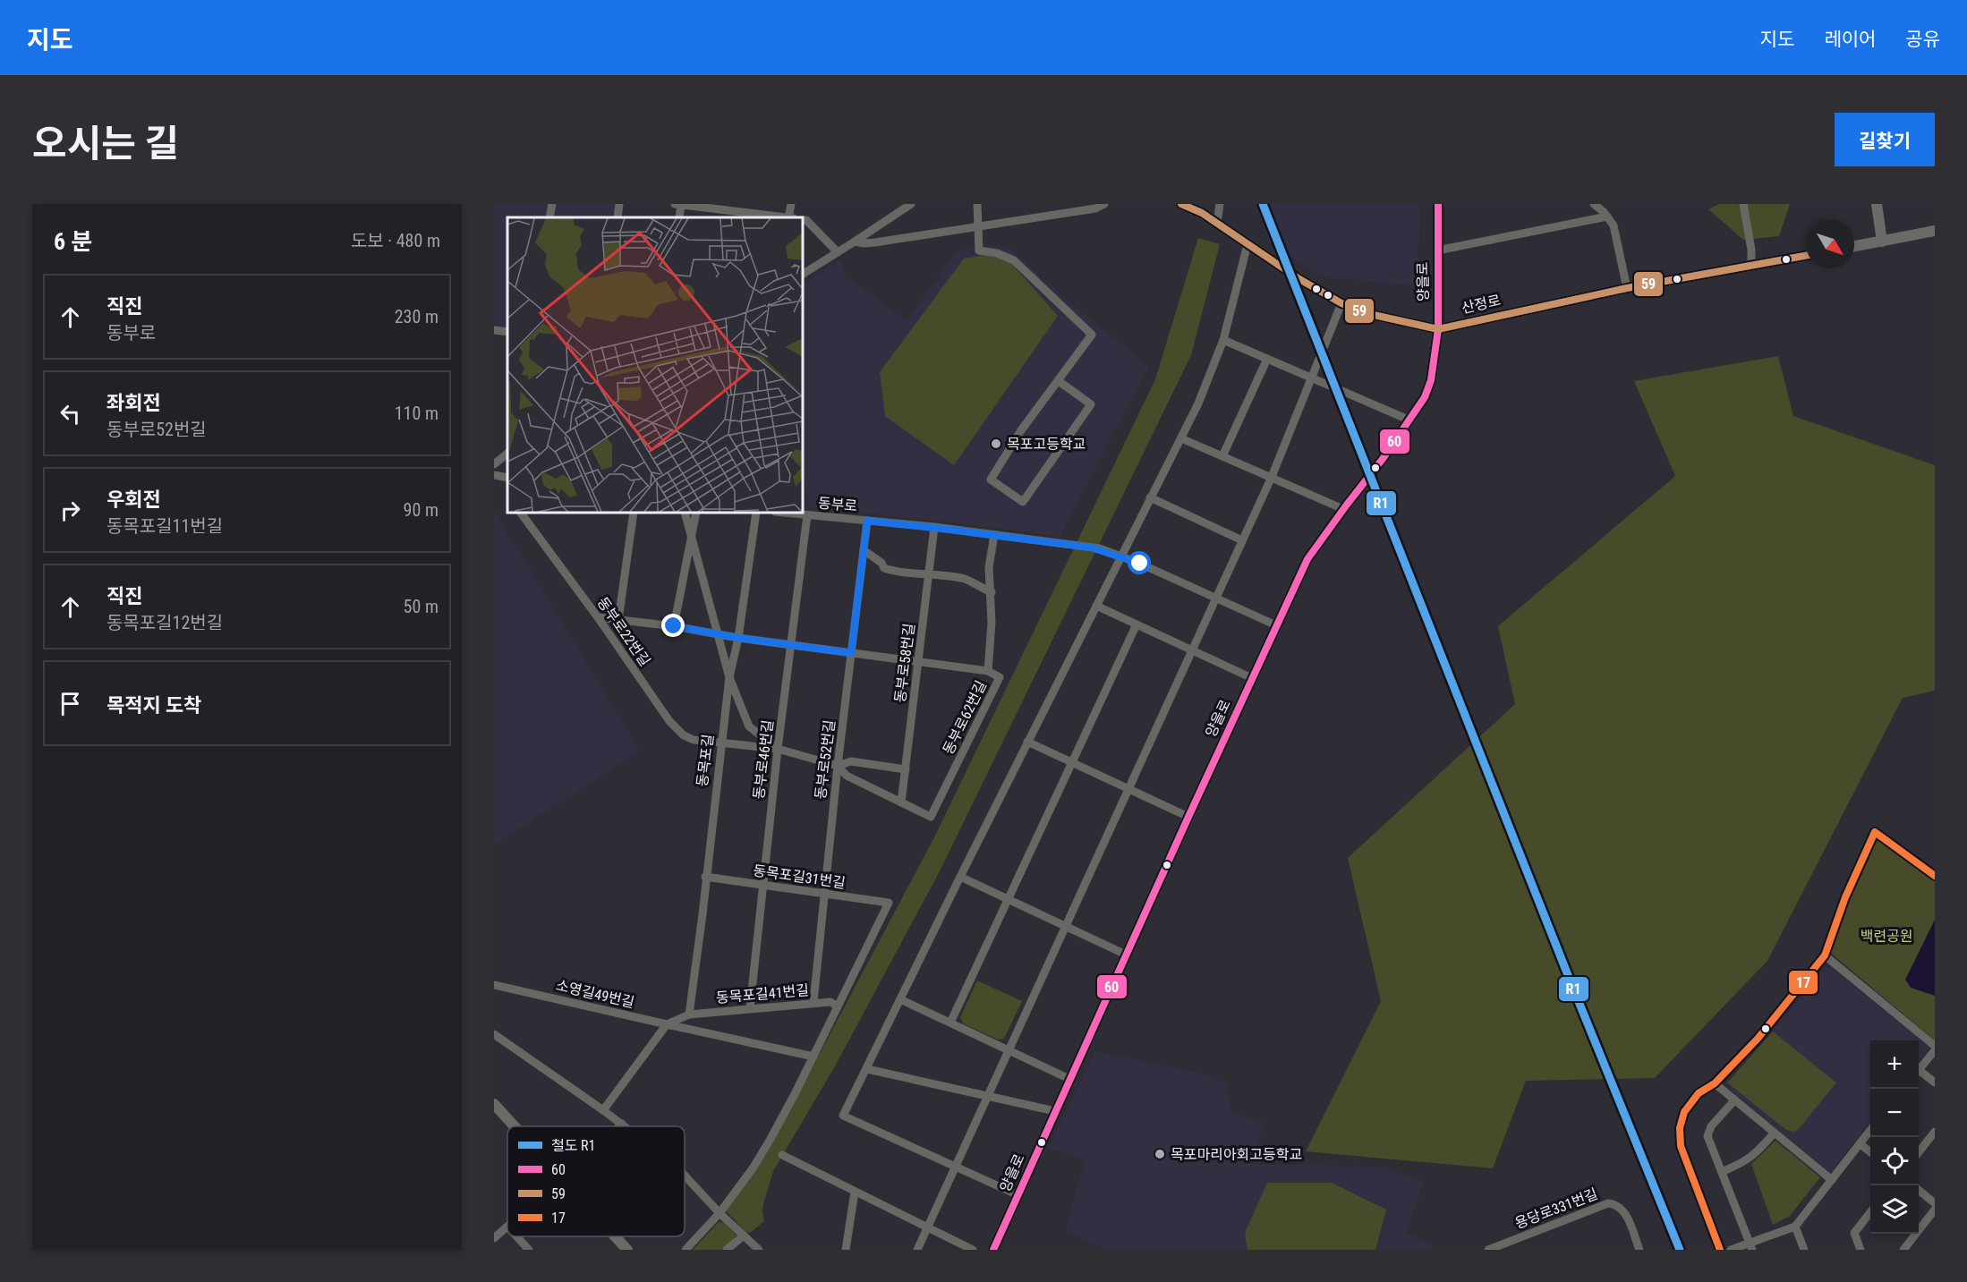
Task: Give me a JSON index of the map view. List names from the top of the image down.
{
  "streets": {
    "street": [
      "양을로",
      "산정로",
      "동부로",
      "동부로22번길",
      "동부로58번길",
      "동부로62번길",
      "동부로46번길",
      "동부로52번길",
      "동목포길",
      "동목포길31번길",
      "소영길49번길",
      "동목포길41번길",
      "용당로331번길"
    ]
  },
  "crossings": [
    ["양을로", "산정로"],
    ["양을로", "동부로"],
    ["동부로", "동부로58번길"],
    ["동부로", "동부로62번길"],
    ["동부로", "동부로46번길"],
    ["동부로", "동부로52번길"],
    ["동부로22번길", "동부로46번길"],
    ["동부로22번길", "동목포길"],
    ["동부로58번길", "동부로62번길"],
    ["동부로46번길", "동목포길31번길"],
    ["동부로46번길", "동목포길41번길"],
    ["동부로52번길", "동목포길31번길"],
    ["동부로52번길", "동목포길41번길"],
    ["동목포길", "동목포길31번길"],
    ["동목포길", "동목포길41번길"],
    ["동목포길31번길", "동목포길41번길"]
  ],
  "parks": ["백련공원"],
  "places": ["목포고등학교", "목포마리아회고등학교"],
  "lines": [
    "rail line R1",
    "transit line 60",
    "transit line 59",
    "transit line 17"
  ],
  "legend": [
    "철도 R1",
    "60",
    "59",
    "17"
  ],
  "north": "bottom right",
  "page": {
    "header": "지도",
    "nav": ["지도", "레이어", "공유"],
    "title": "오시는 길",
    "buttons": "길찾기",
    "heading": ["6 분", "도보 · 480 m"],
    "list": [
      ["직진", "동부로", "230 m"],
      ["좌회전", "동부로52번길", "110 m"],
      ["우회전", "동목포길11번길", "90 m"],
      ["직진", "동목포길12번길", "50 m"],
      "목적지 도착"
    ],
    "map_buttons": ["+", "−"]
  }
}
